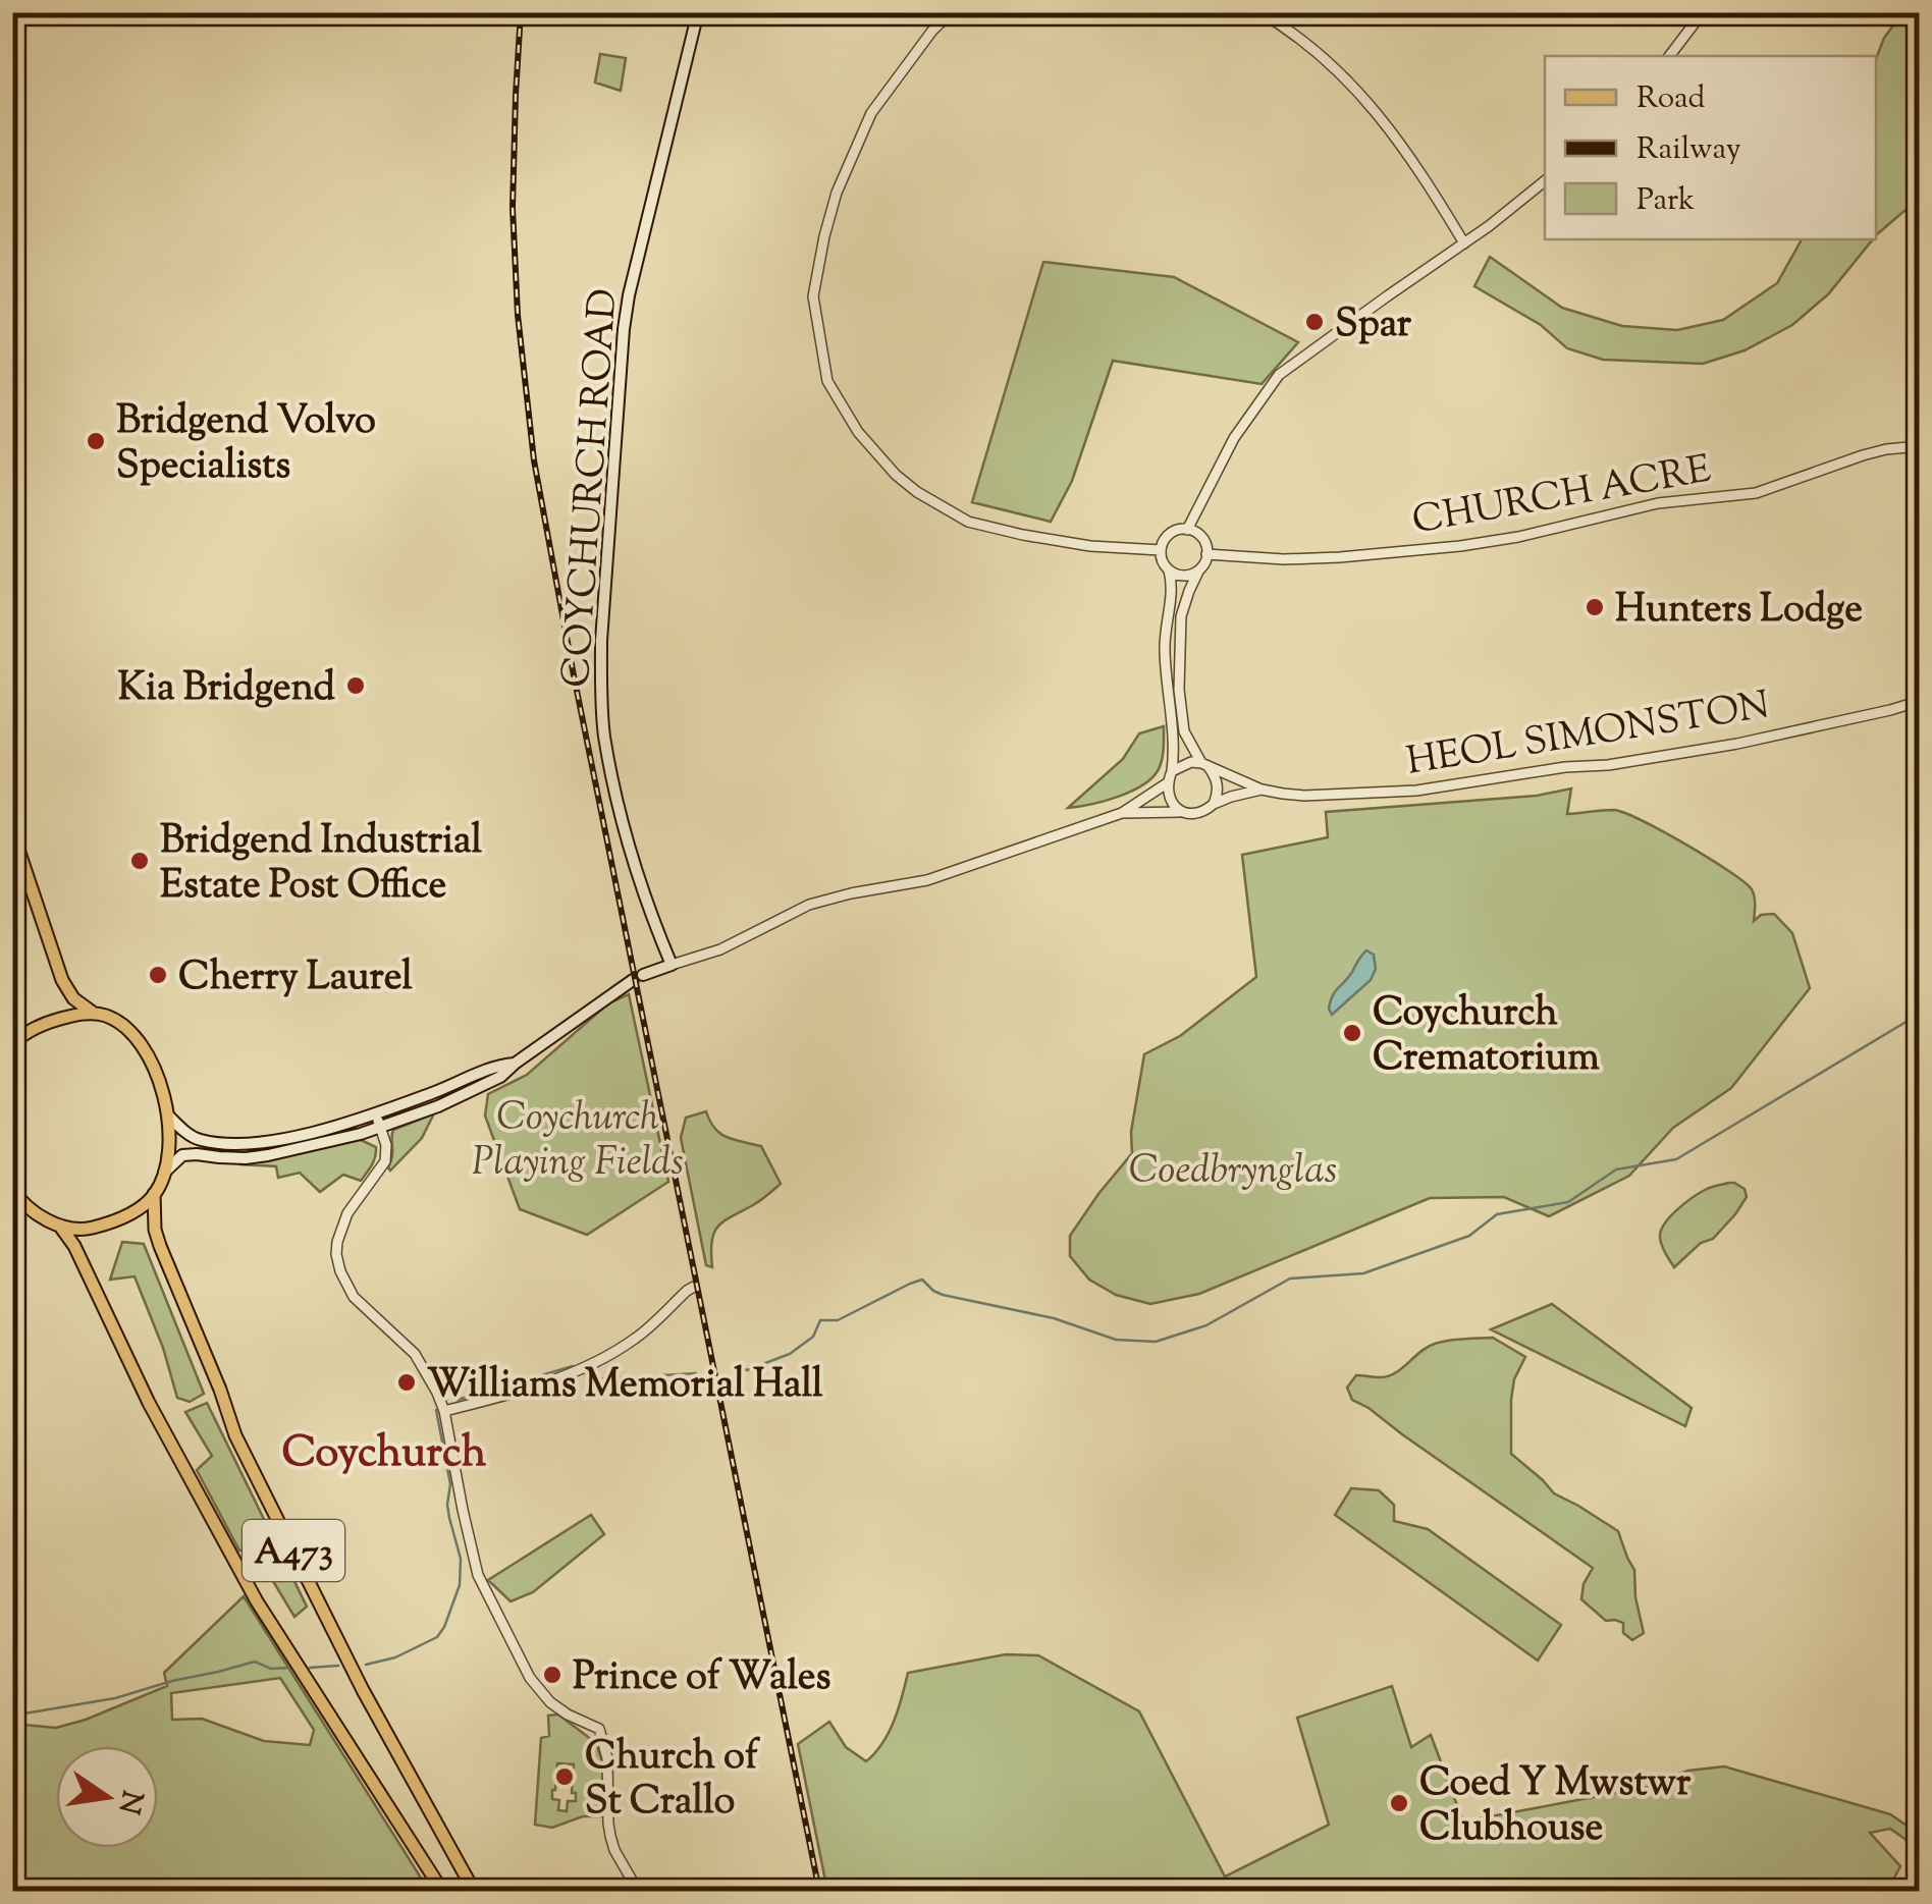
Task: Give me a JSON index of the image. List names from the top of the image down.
{
  "streets": {
    "main road": ["COYCHURCH ROAD", "A473"],
    "street": ["CHURCH ACRE", "HEOL SIMONSTON"]
  },
  "districts": ["Coychurch"],
  "parks": ["Coychurch Playing Fields", "Coedbrynglas"],
  "places": [
    "Spar",
    "Bridgend Volvo Specialists",
    "Hunters Lodge",
    "Kia Bridgend",
    "Bridgend Industrial Estate Post Office",
    "Cherry Laurel",
    "Coychurch Crematorium",
    "Williams Memorial Hall",
    "Prince of Wales",
    "Church of St Crallo",
    "Coed Y Mwstwr Clubhouse"
  ],
  "legend": ["Road", "Railway", "Park"],
  "north": "right"
}
